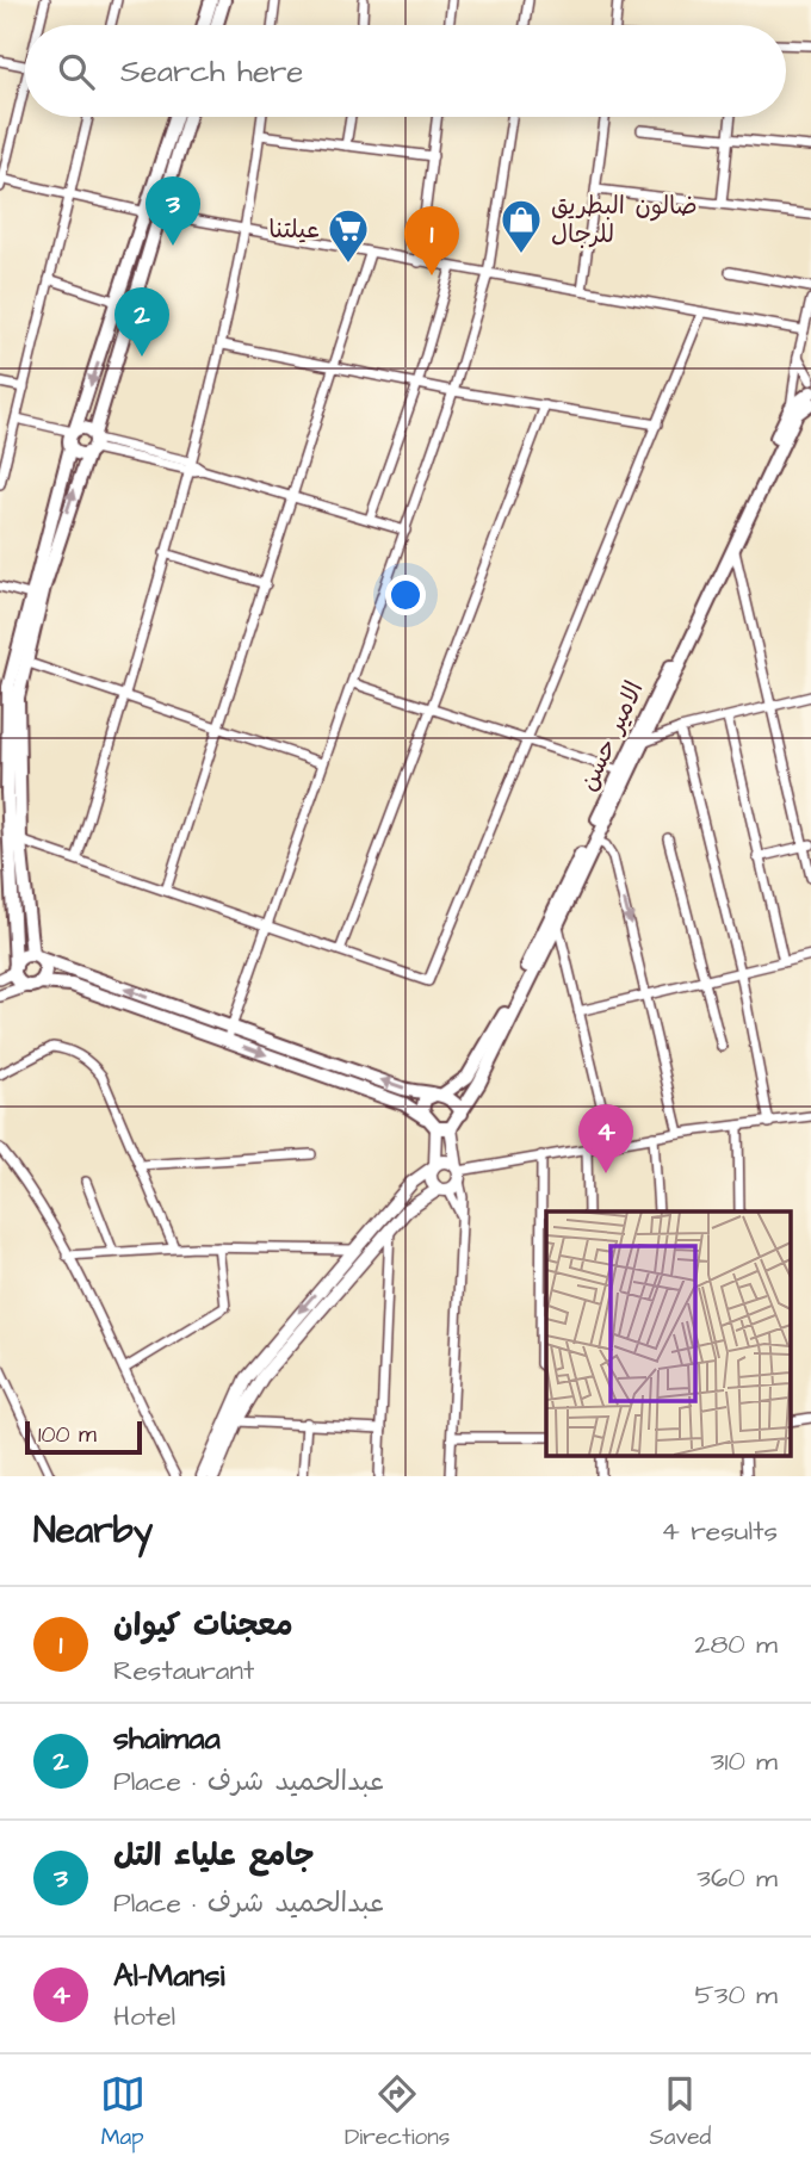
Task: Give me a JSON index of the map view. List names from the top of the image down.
{
  "streets": {
    "main road": ["الامير حسن"]
  },
  "places": {
    "shop": ["ضالون البطريق للرجال"],
    "supermarket": ["عيلتنا"]
  },
  "scale_bar": "100 m",
  "page": {
    "search": "Search here",
    "pins": [
      "3",
      "1",
      "2",
      "4"
    ],
    "scale": "100 m",
    "heading": ["Nearby", "4 results"],
    "list": [
      {
        "mark": "1",
        "name": "معجنات كيوان",
        "note": "Restaurant",
        "value": "280 m"
      },
      {
        "mark": "2",
        "name": "shaimaa",
        "note": "Place · عبدالحميد شرف",
        "value": "310 m"
      },
      {
        "mark": "3",
        "name": "جامع علياء التل",
        "note": "Place · عبدالحميد شرف",
        "value": "360 m"
      },
      {
        "mark": "4",
        "name": "Al-Mansi",
        "note": "Hotel",
        "value": "530 m"
      }
    ],
    "nav": ["Map", "Directions", "Saved"]
  }
}
